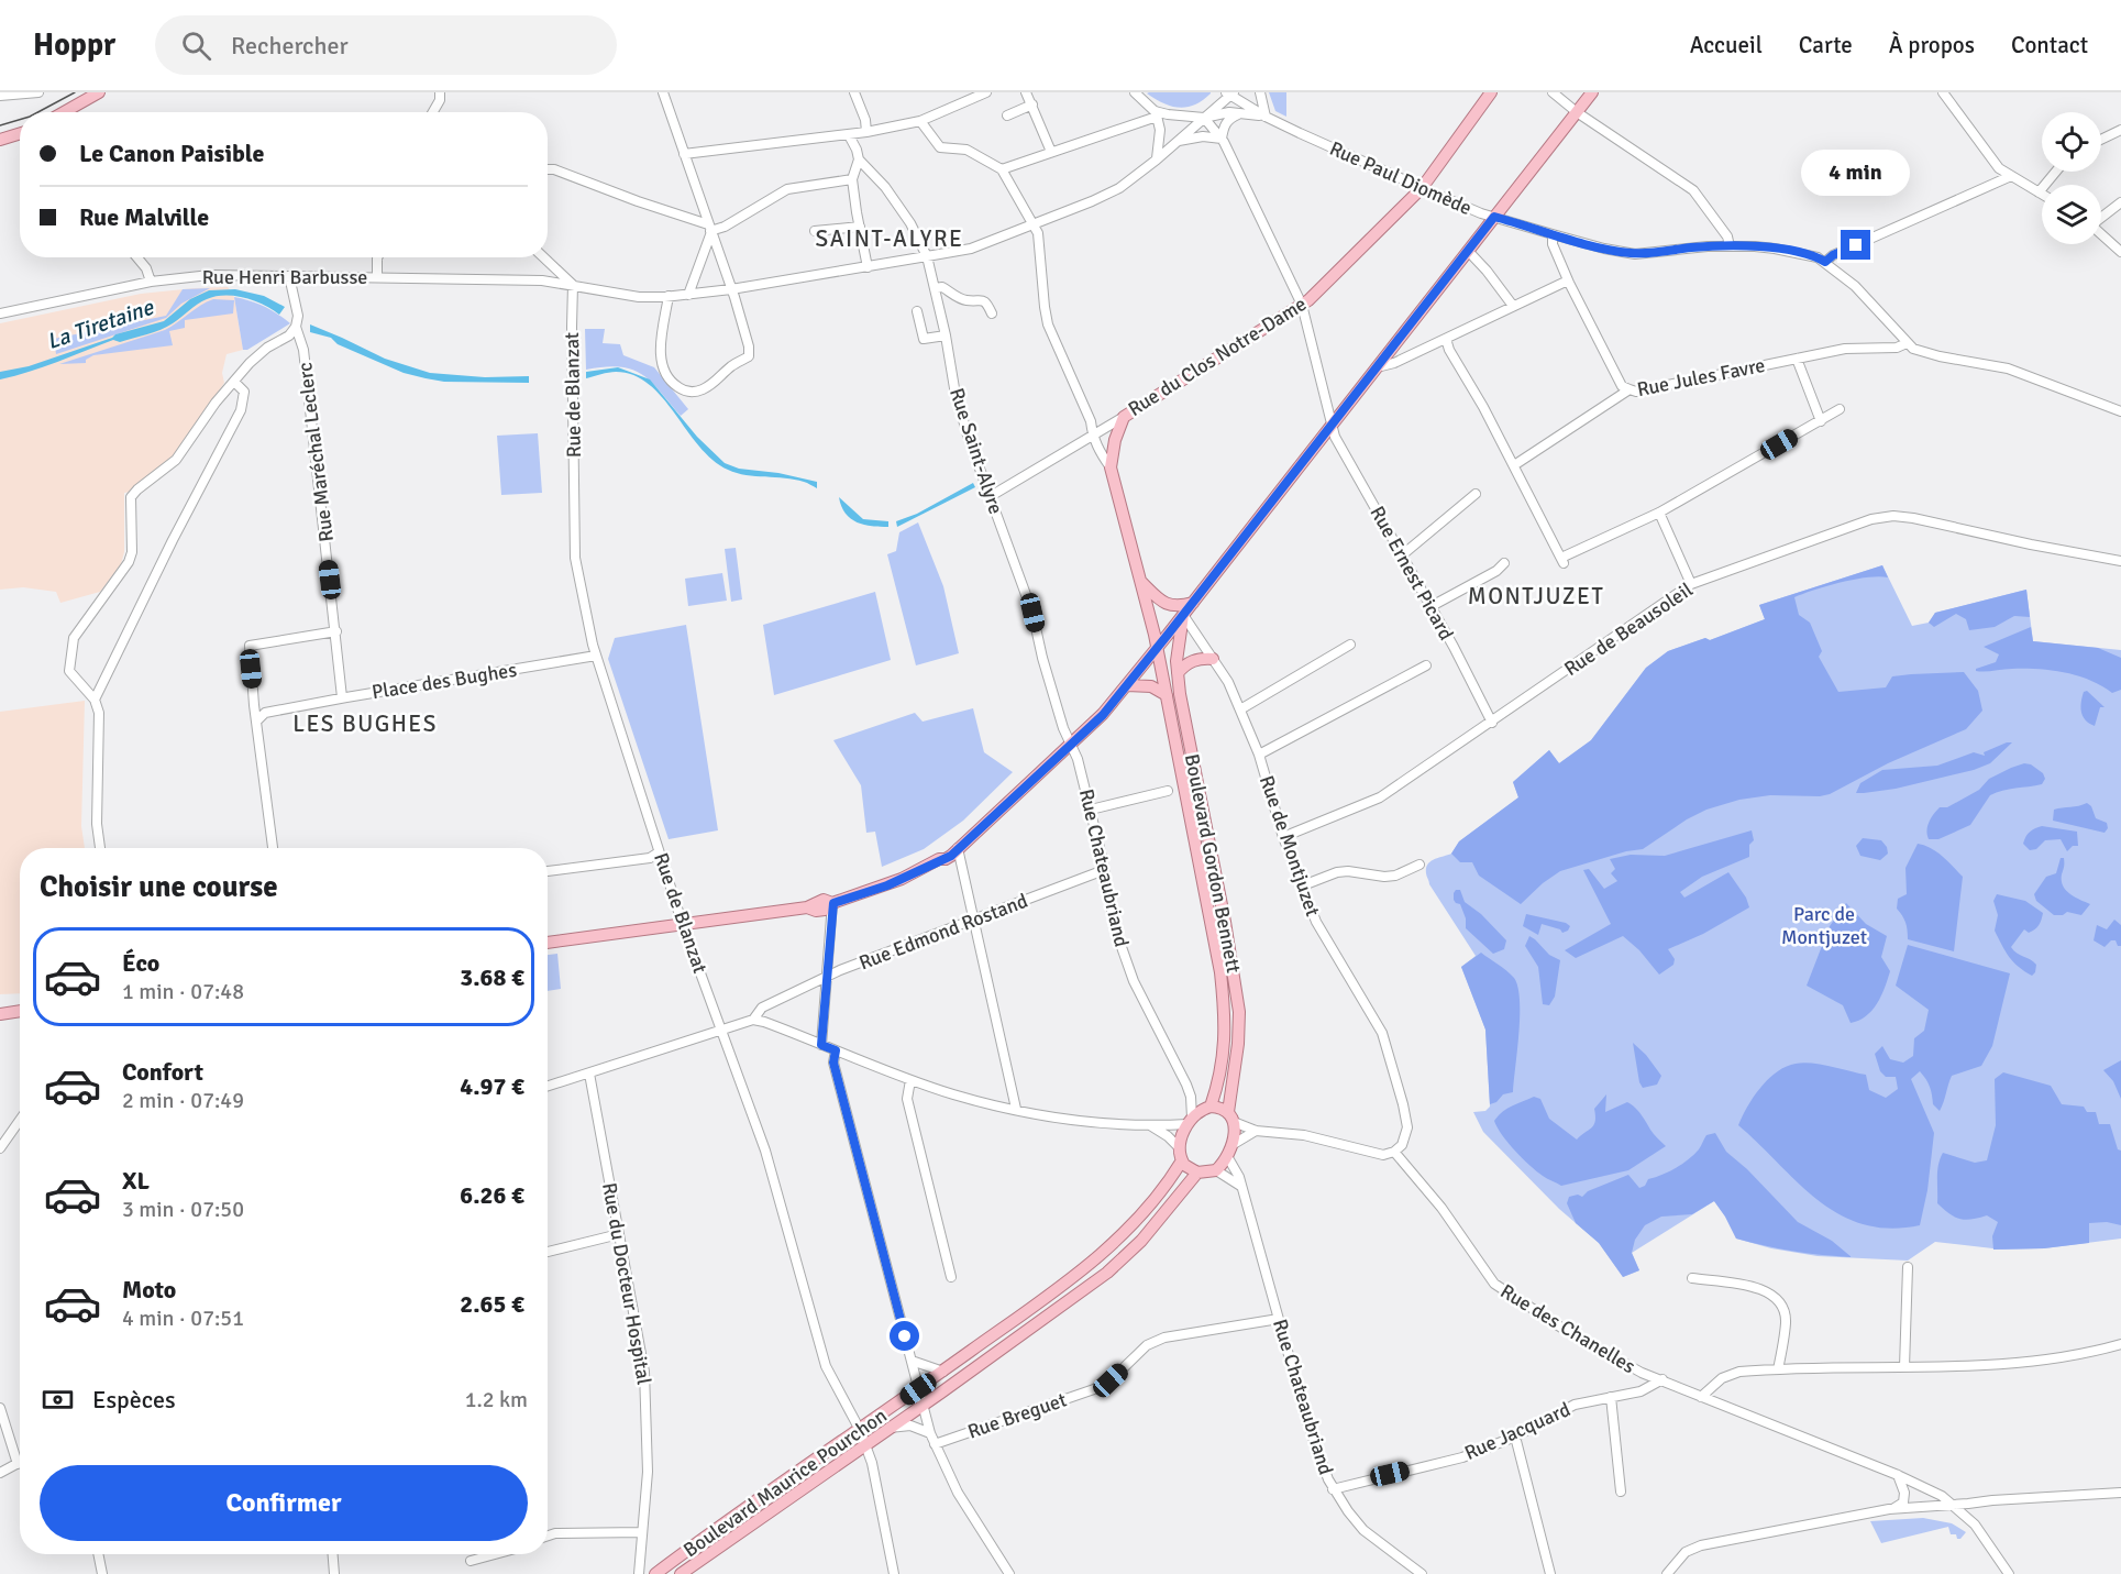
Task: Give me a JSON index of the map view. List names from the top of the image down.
{
  "streets": {
    "main road": ["Rue du Clos Notre-Dame", "Boulevard Gordon Bennett", "Boulevard Maurice Pourchon"],
    "street": [
      "Rue Paul Diomède",
      "Rue Henri Barbusse",
      "Rue Jules Favre",
      "Rue de Blanzat",
      "Rue Saint-Alyre",
      "Rue Maréchal Leclerc",
      "Rue Ernest Picard",
      "Rue de Beausoleil",
      "Place des Bughes",
      "Rue de Montjuzet",
      "Rue Chateaubriand",
      "Rue Edmond Rostand",
      "Rue du Docteur Hospital",
      "Rue des Chanelles",
      "Rue Breguet",
      "Rue Jacquard"
    ]
  },
  "crossings": [
    ["Rue Paul Diomède", "Rue du Clos Notre-Dame"],
    ["Rue Paul Diomède", "Rue Jules Favre"],
    ["Rue Paul Diomède", "Rue Ernest Picard"],
    ["Rue Henri Barbusse", "Rue de Blanzat"],
    ["Rue Henri Barbusse", "Rue Maréchal Leclerc"],
    ["Rue du Clos Notre-Dame", "Rue Saint-Alyre"],
    ["Rue du Clos Notre-Dame", "Rue Ernest Picard"],
    ["Rue de Blanzat", "Place des Bughes"],
    ["Rue de Blanzat", "Boulevard Maurice Pourchon"],
    ["Rue Saint-Alyre", "Rue Chateaubriand"],
    ["Rue Maréchal Leclerc", "Place des Bughes"],
    ["Rue Ernest Picard", "Rue de Beausoleil"],
    ["Rue de Beausoleil", "Rue de Montjuzet"],
    ["Rue de Montjuzet", "Boulevard Gordon Bennett"],
    ["Rue de Montjuzet", "Rue des Chanelles"],
    ["Boulevard Gordon Bennett", "Rue Chateaubriand"],
    ["Boulevard Gordon Bennett", "Boulevard Maurice Pourchon"],
    ["Rue Chateaubriand", "Rue Edmond Rostand"],
    ["Rue Chateaubriand", "Rue Breguet"],
    ["Rue Chateaubriand", "Rue Jacquard"],
    ["Rue Chateaubriand", "Boulevard Maurice Pourchon"],
    ["Rue des Chanelles", "Rue Jacquard"]
  ],
  "districts": ["SAINT-ALYRE", "MONTJUZET", "LES BUGHES"],
  "water": ["La Tiretaine"],
  "parks": ["Parc de Montjuzet"],
  "page": {
    "header": "Hoppr",
    "search": "Rechercher",
    "nav": [
      "Accueil",
      "Carte",
      "À propos",
      "Contact"
    ],
    "banner": ["Le Canon Paisible", "Rue Malville"],
    "bubble": "4 min",
    "heading": "Choisir une course",
    "list": [
      {
        "name": "Éco",
        "note": "1 min · 07:48",
        "value": "3.68 €"
      },
      {
        "name": "Confort",
        "note": "2 min · 07:49",
        "value": "4.97 €"
      },
      {
        "name": "XL",
        "note": "3 min · 07:50",
        "value": "6.26 €"
      },
      {
        "name": "Moto",
        "note": "4 min · 07:51",
        "value": "2.65 €"
      }
    ],
    "pay": ["Espèces", "1.2 km"],
    "buttons": "Confirmer"
  }
}
